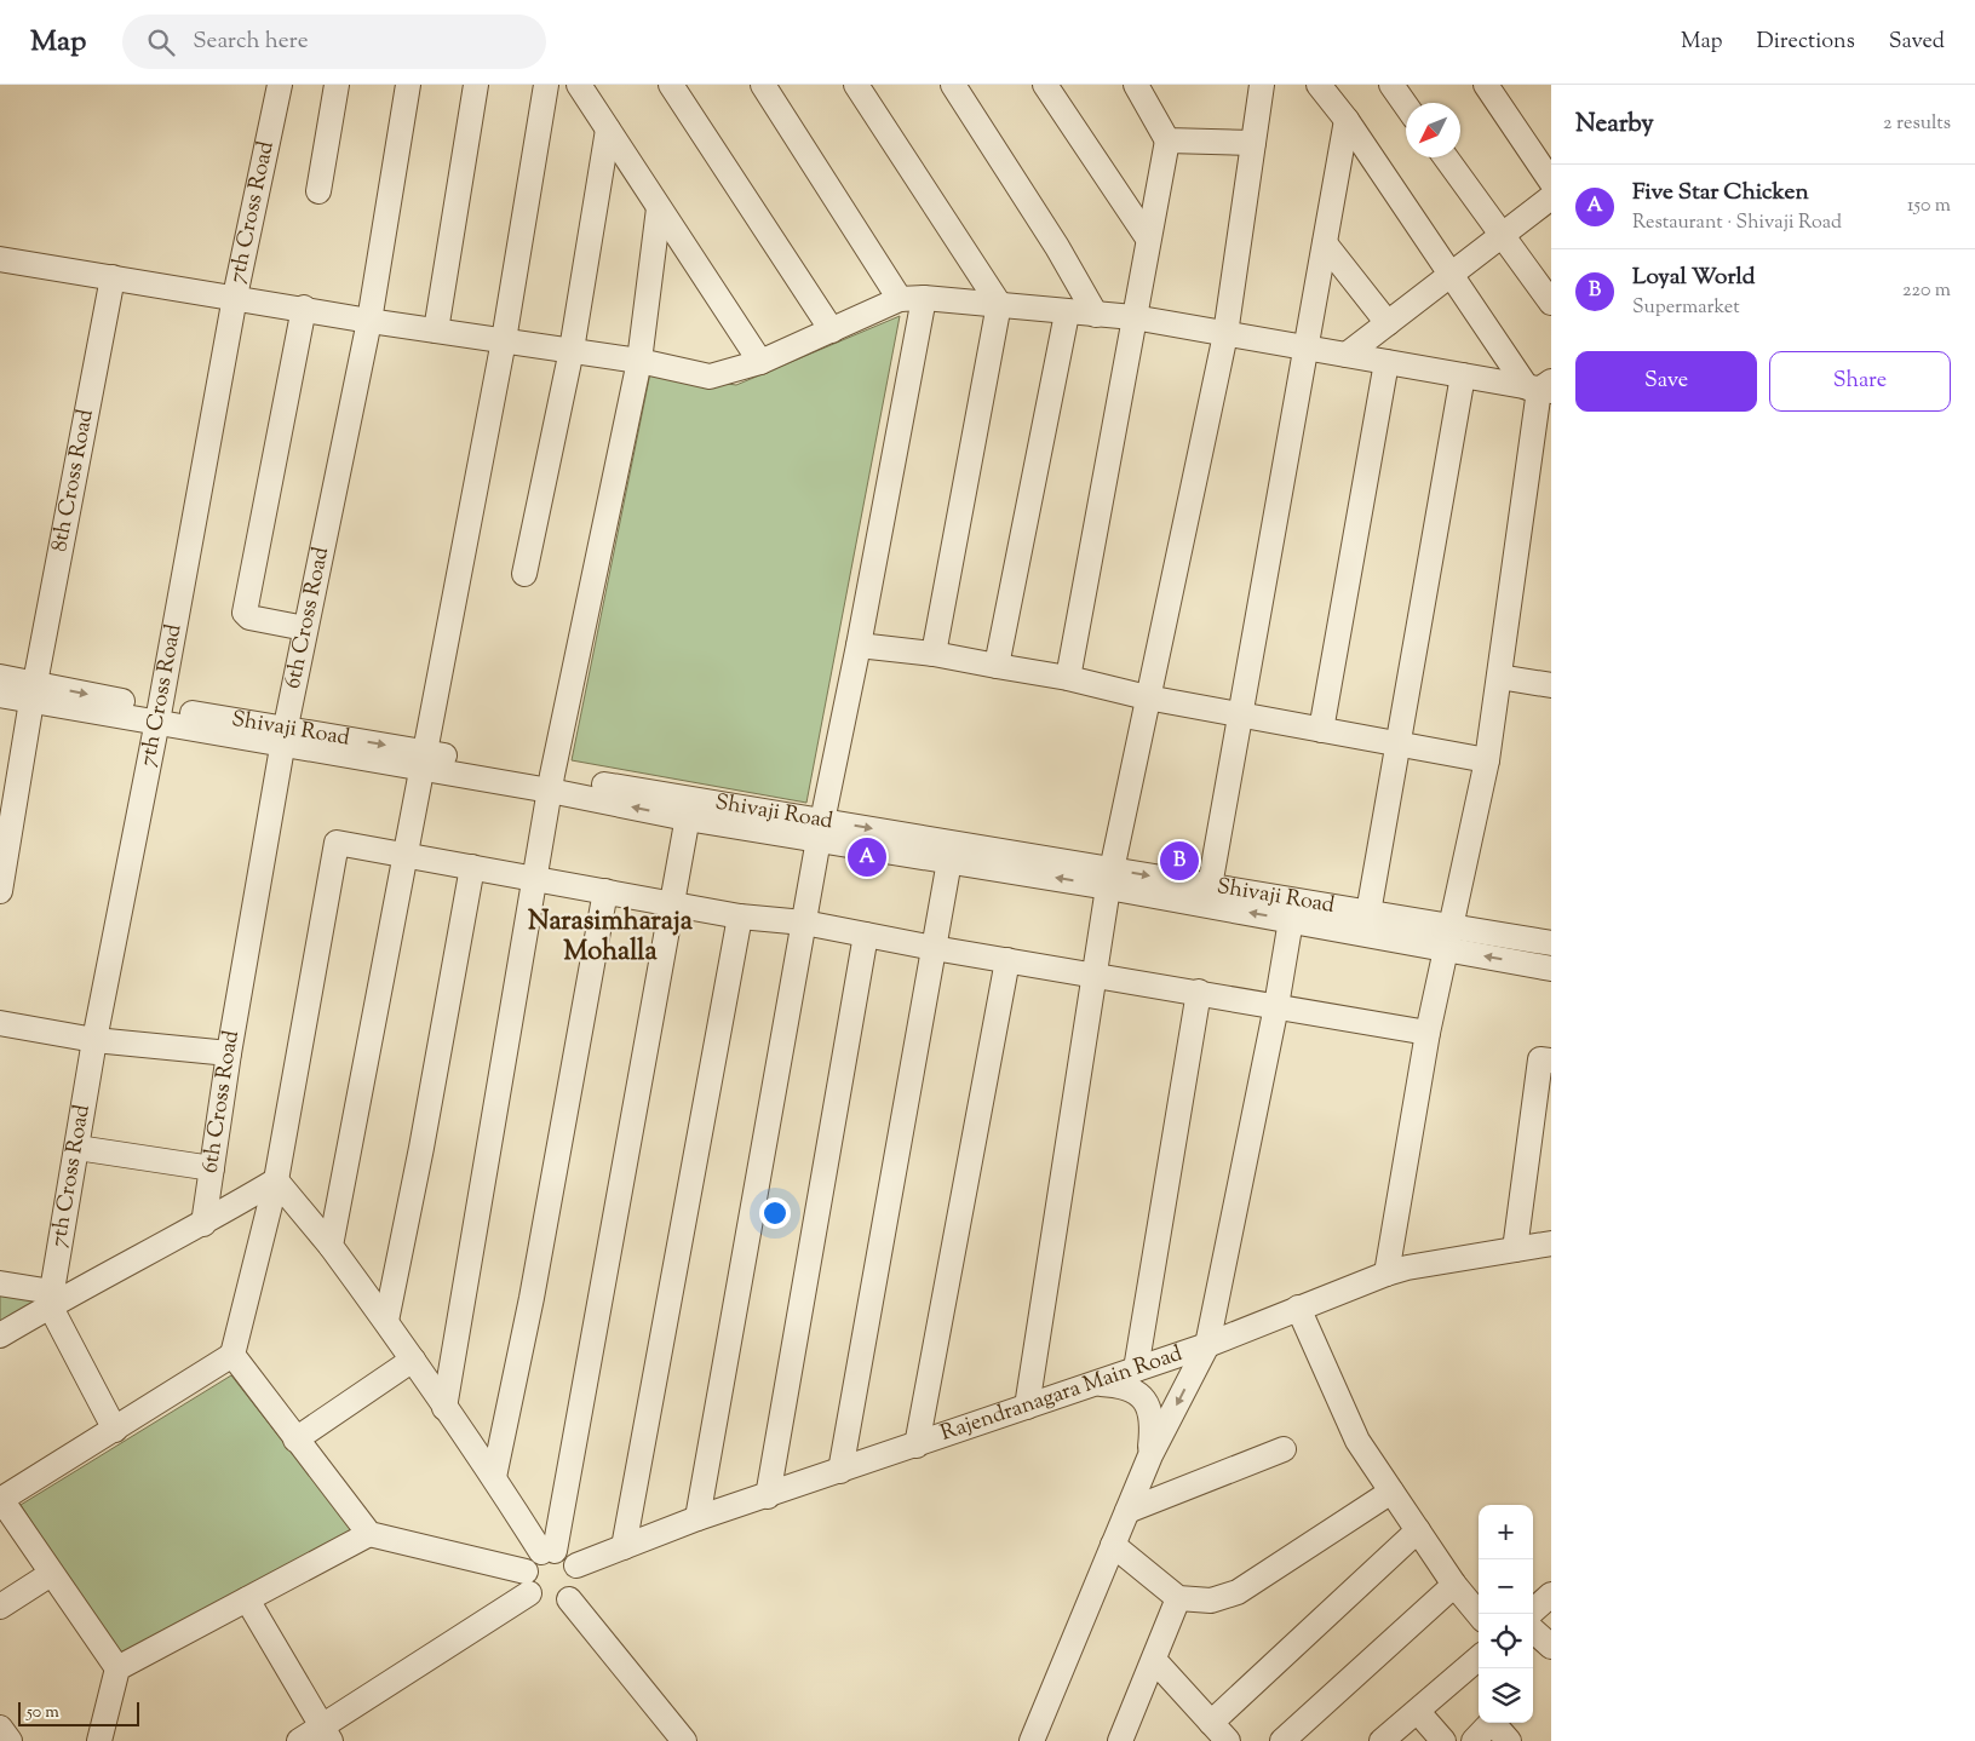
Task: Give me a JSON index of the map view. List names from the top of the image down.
{
  "streets": {
    "street": [
      "7th Cross Road",
      "8th Cross Road",
      "6th Cross Road",
      "Shivaji Road",
      "Rajendranagara Main Road"
    ]
  },
  "crossings": [
    ["7th Cross Road", "Shivaji Road"],
    ["8th Cross Road", "Shivaji Road"],
    ["6th Cross Road", "Shivaji Road"]
  ],
  "districts": ["Narasimharaja Mohalla"],
  "scale_bar": "50 m",
  "north": "bottom left",
  "page": {
    "header": "Map",
    "search": "Search here",
    "nav": ["Map", "Directions", "Saved"],
    "heading": ["Nearby", "2 results"],
    "list": [
      {
        "mark": "A",
        "name": "Five Star Chicken",
        "note": "Restaurant · Shivaji Road",
        "value": "150 m"
      },
      {
        "mark": "B",
        "name": "Loyal World",
        "note": "Supermarket",
        "value": "220 m"
      }
    ],
    "buttons": ["Save", "Share"],
    "pins": ["A", "B"],
    "map_buttons": ["+", "−"],
    "scale": "50 m"
  }
}
